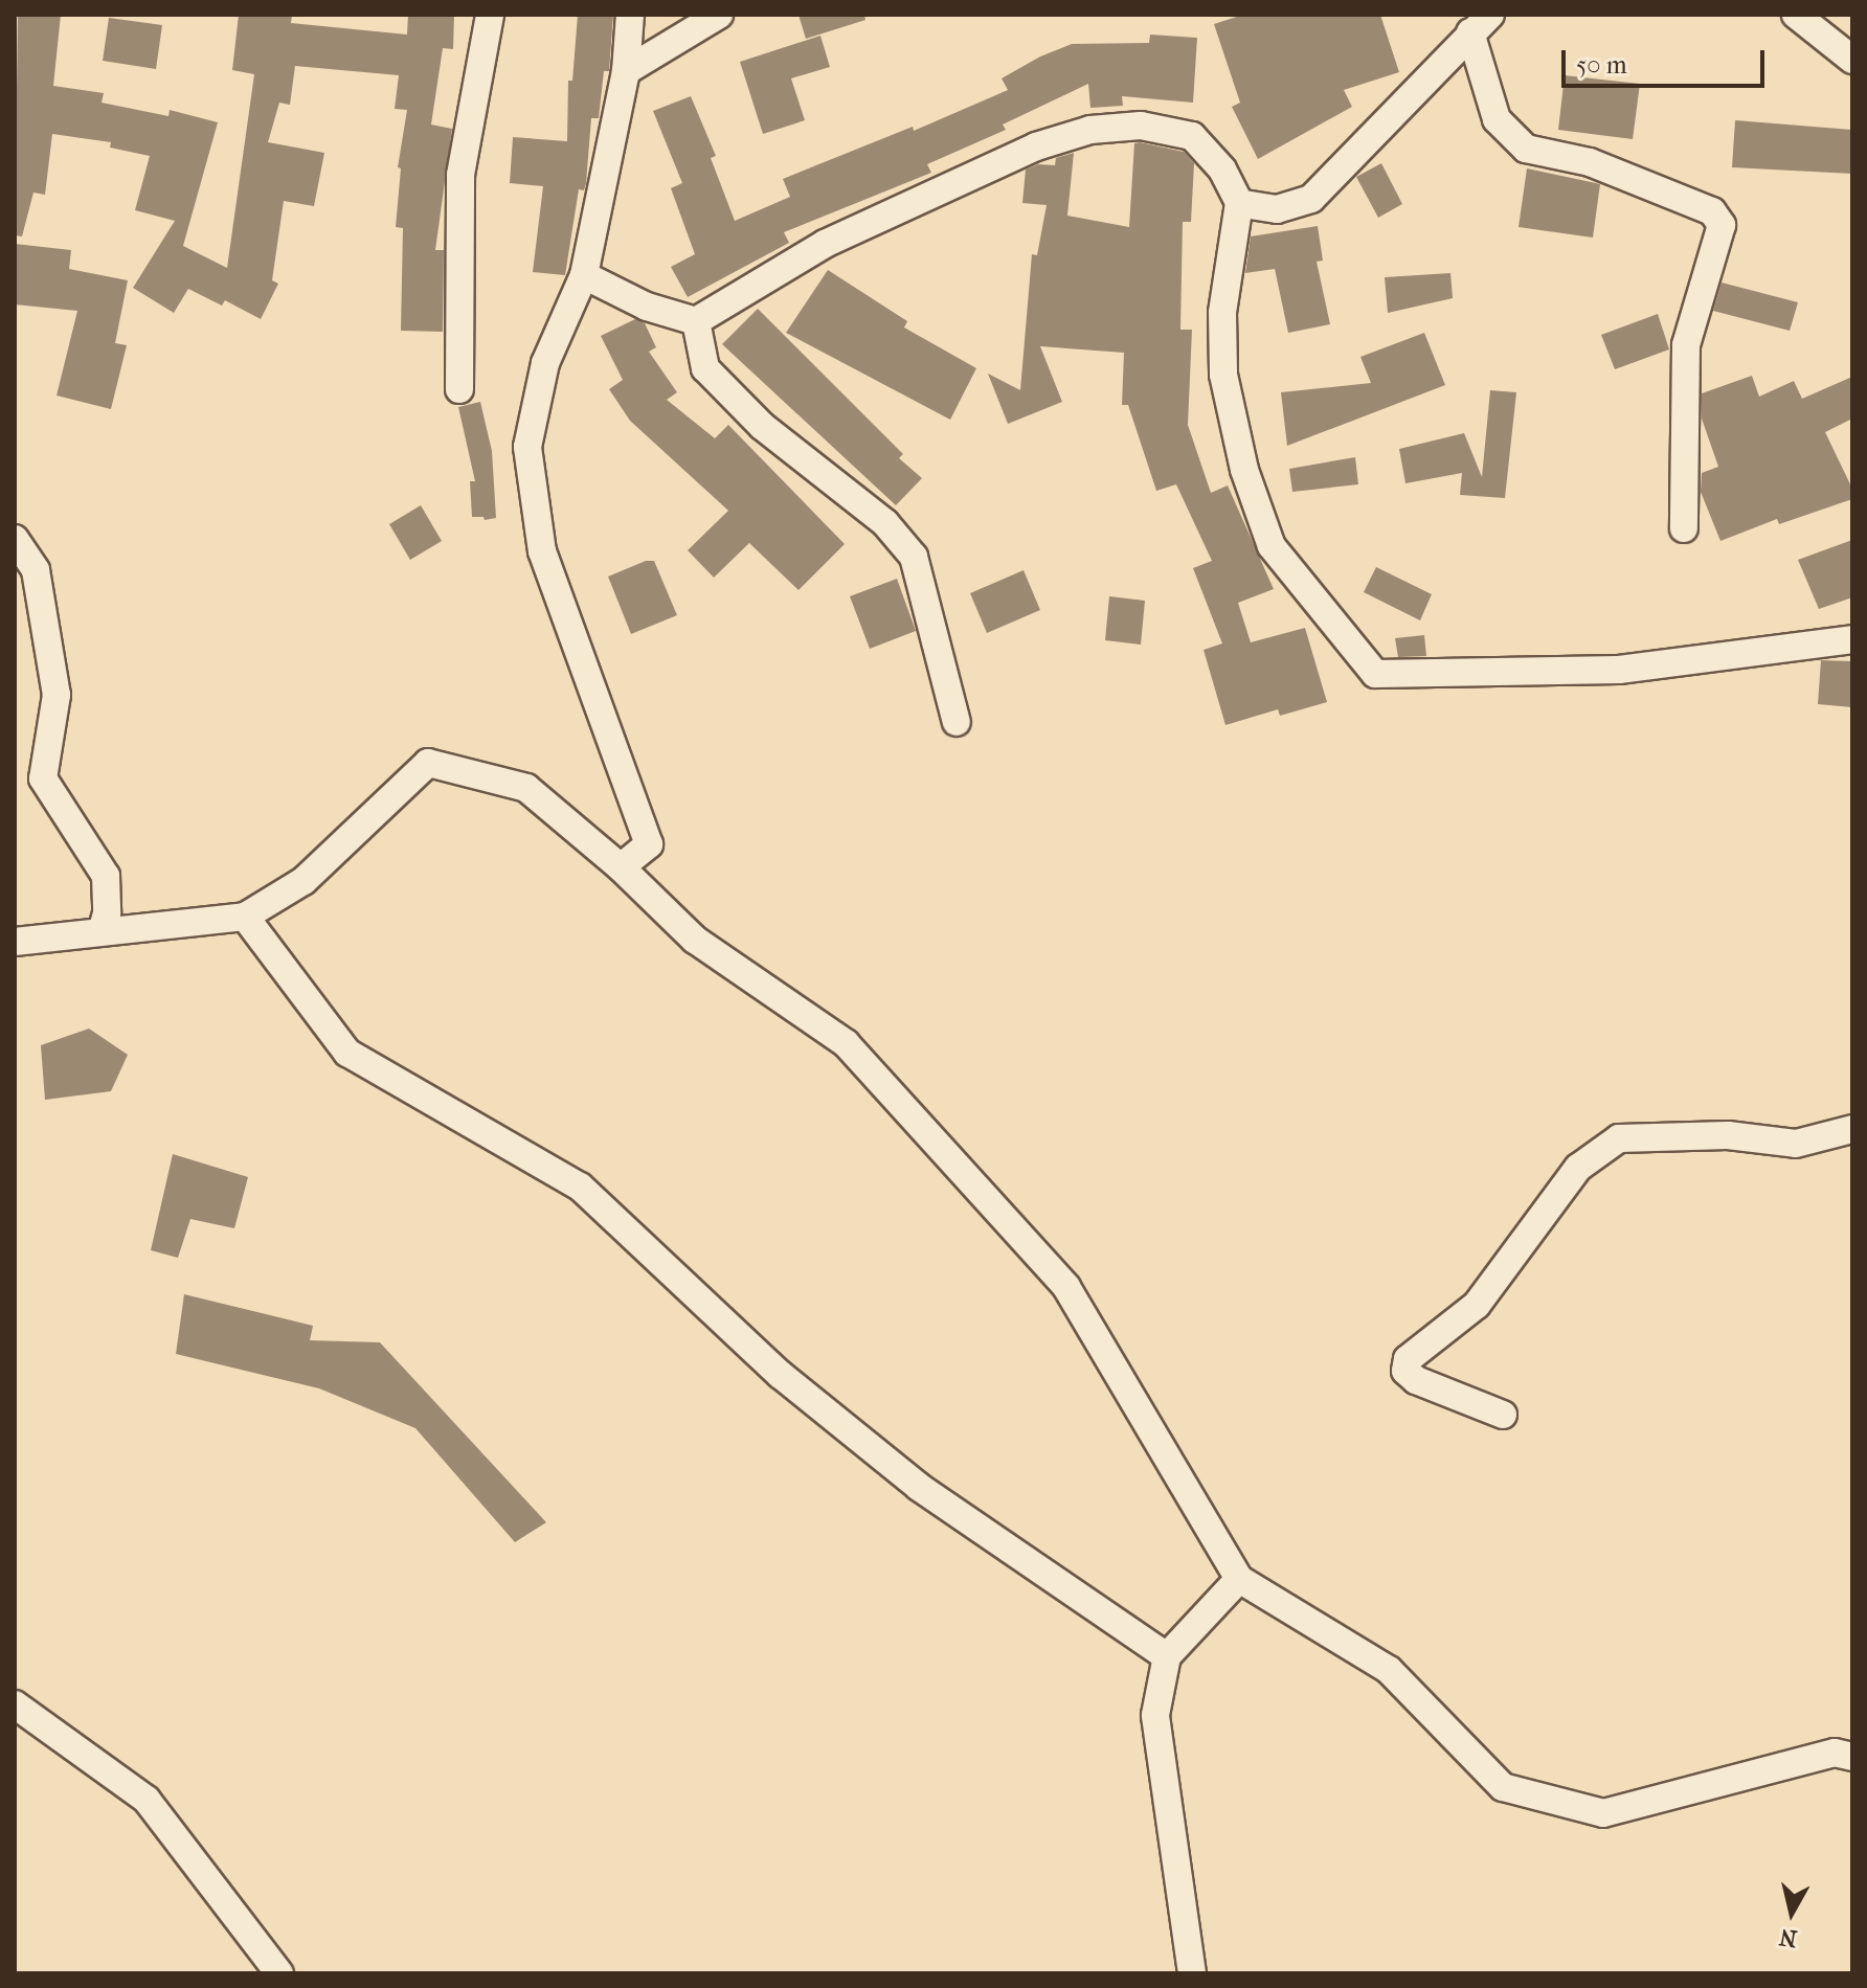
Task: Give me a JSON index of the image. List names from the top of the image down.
{
  "scale_bar": "50 m",
  "north": "bottom"
}
